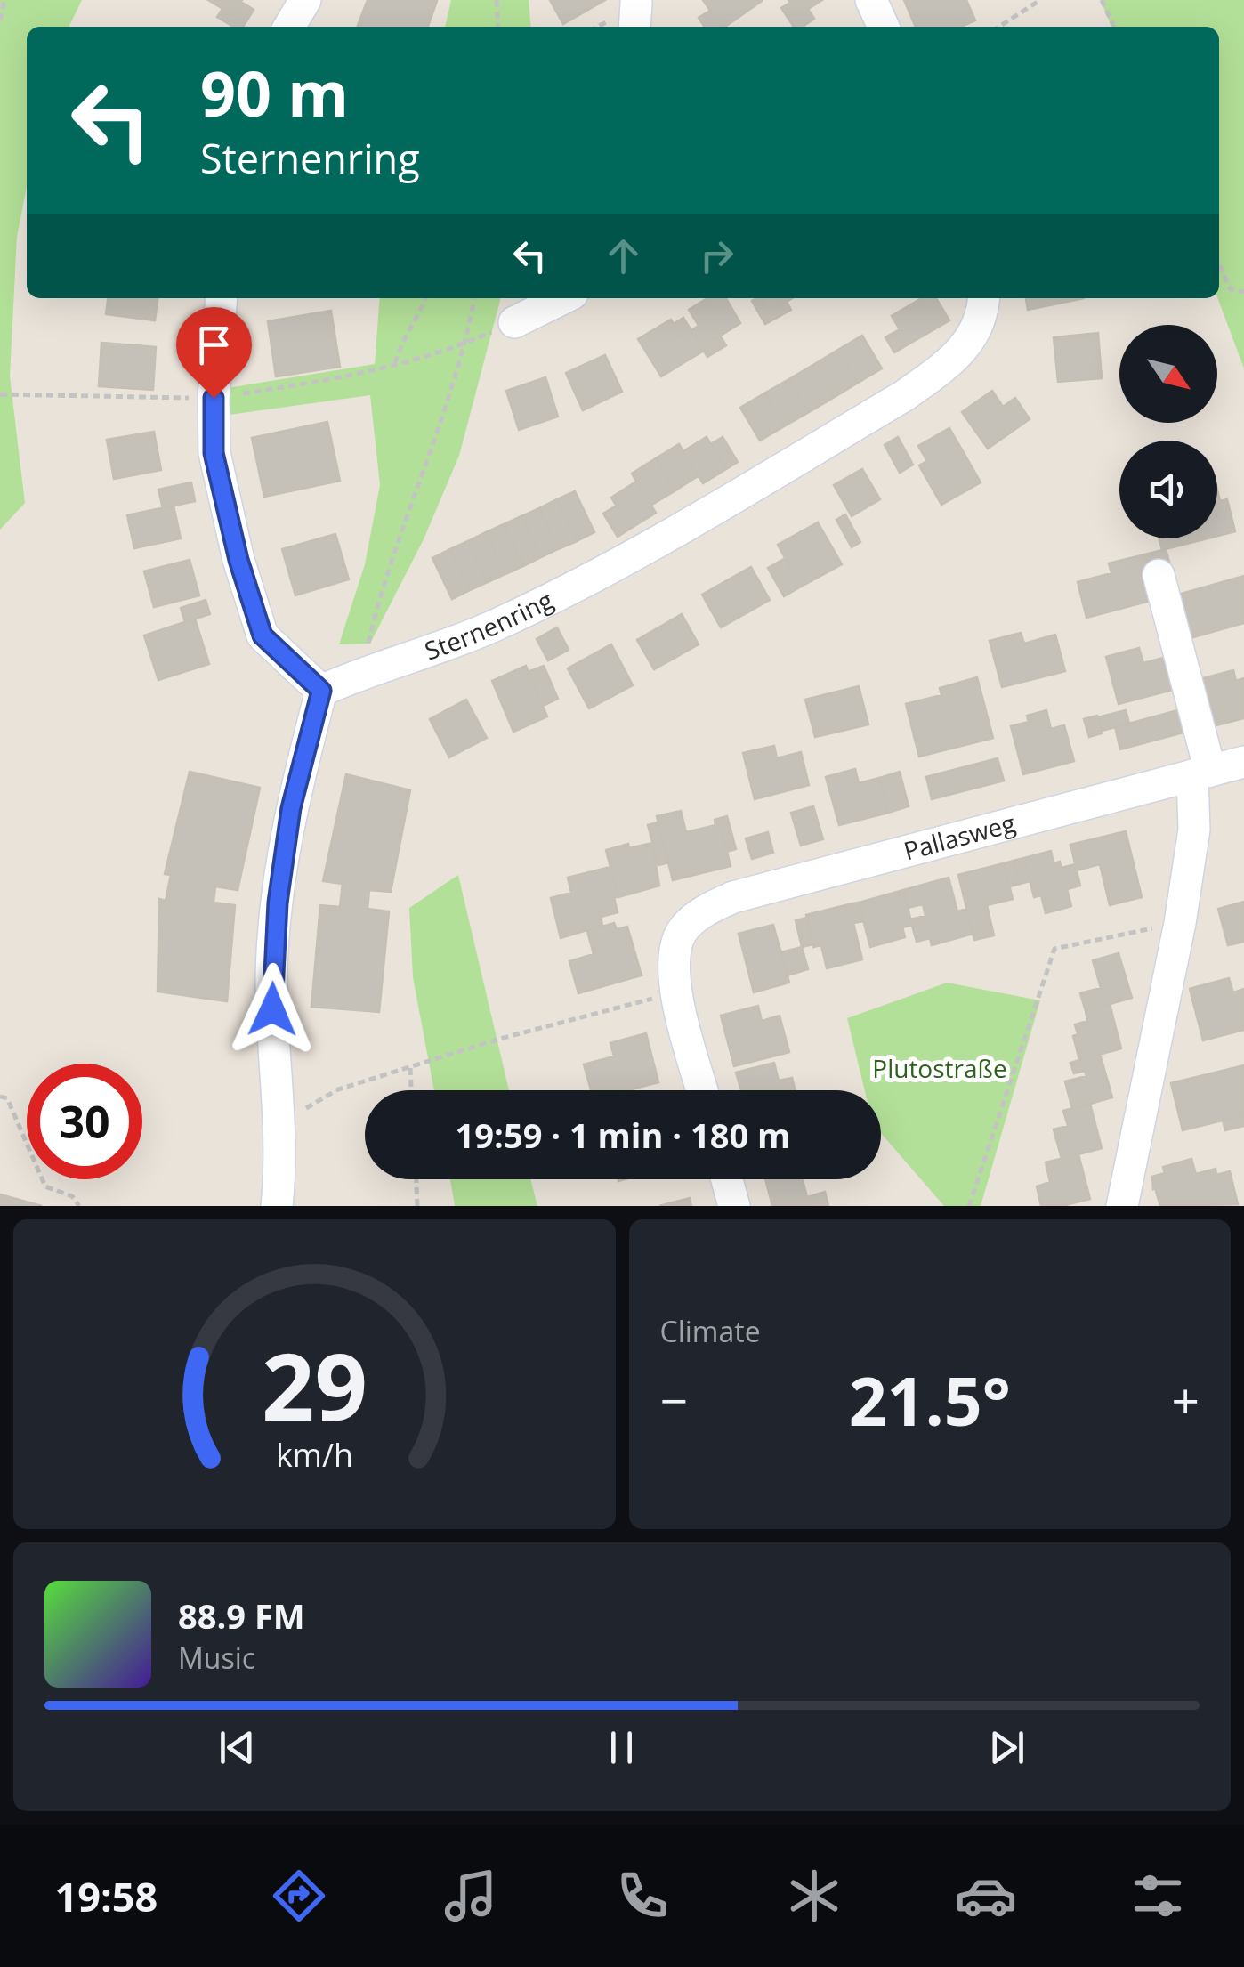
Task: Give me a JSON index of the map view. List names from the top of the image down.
{
  "streets": {
    "street": ["Sternenring", "Pallasweg"]
  },
  "parks": ["Plutostraße"],
  "north": "bottom right",
  "page": {
    "turn": ["90 m", "Sternenring"],
    "limit": "30",
    "trip": "19:59 · 1 min · 180 m",
    "tile": "Climate",
    "heat": ["−", "21.5°", "+"],
    "song": ["88.9 FM", "Music"],
    "tabs": "19:58",
    "gauge": ["29", "km/h"]
  }
}
